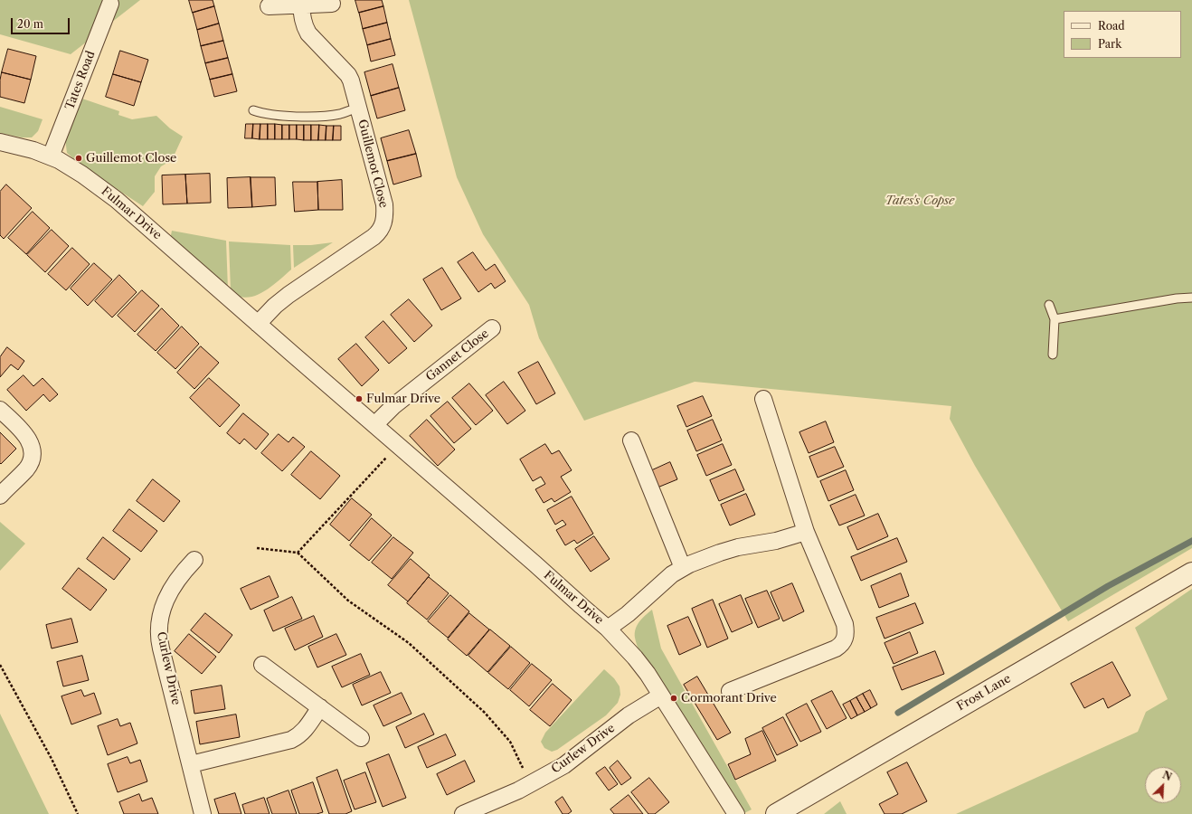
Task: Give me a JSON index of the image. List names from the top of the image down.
{
  "streets": {
    "street": [
      "Tates Road",
      "Guillemot Close",
      "Fulmar Drive",
      "Gannet Close",
      "Curlew Drive",
      "Frost Lane"
    ]
  },
  "crossings": [
    ["Tates Road", "Fulmar Drive"],
    ["Guillemot Close", "Fulmar Drive"],
    ["Fulmar Drive", "Gannet Close"],
    ["Fulmar Drive", "Curlew Drive"]
  ],
  "parks": ["Tates's Copse"],
  "places": ["Guillemot Close", "Fulmar Drive", "Cormorant Drive"],
  "legend": ["Road", "Park"],
  "scale_bar": "20 m",
  "north": "top right"
}
